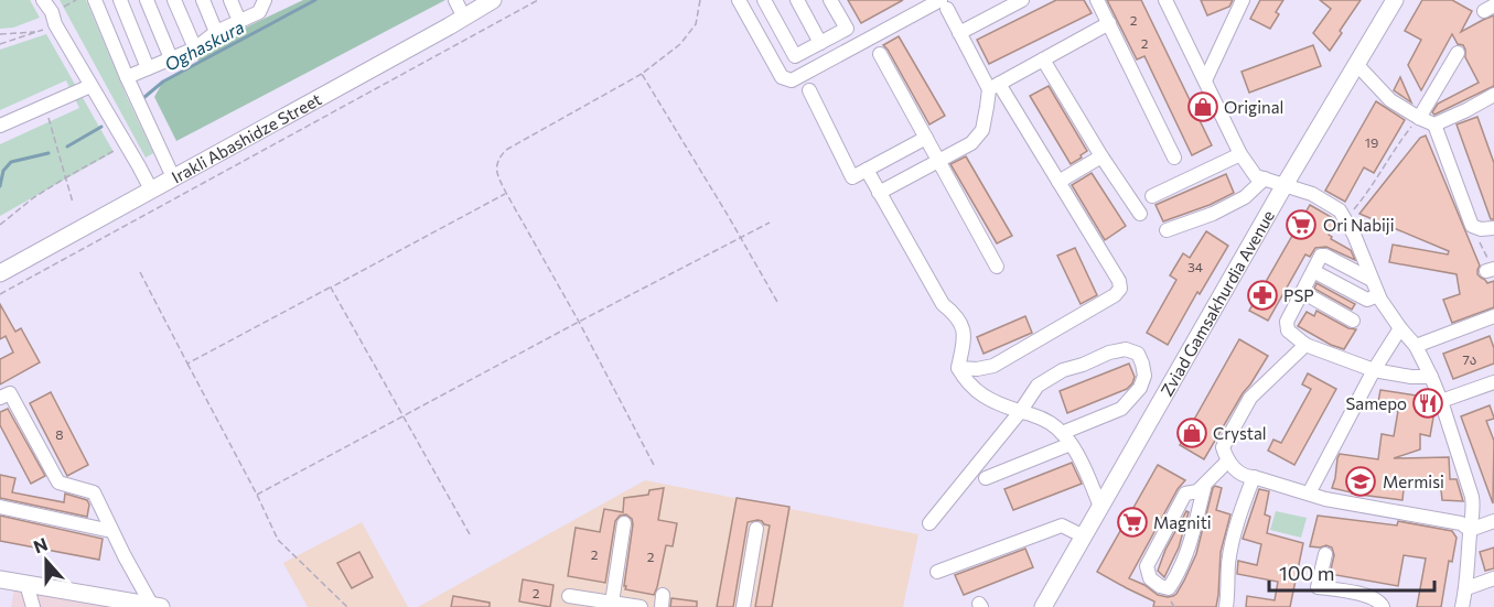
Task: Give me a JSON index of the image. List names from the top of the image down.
{
  "streets": {
    "main road": ["Irakli Abashidze Street", "Zviad Gamsakhurdia Avenue"]
  },
  "water": ["Oghaskura"],
  "places": {
    "shop": ["Original", "Crystal"],
    "supermarket": ["Ori Nabiji", "Magniti"],
    "pharmacy": ["PSP"],
    "restaurant": ["Samepo"],
    "school or university": ["Mermisi"]
  },
  "house_numbers": [
    "2",
    "2",
    "19",
    "34",
    "7ა",
    "8",
    "2",
    "2",
    "2"
  ],
  "scale_bar": "100 m",
  "north": "top"
}
